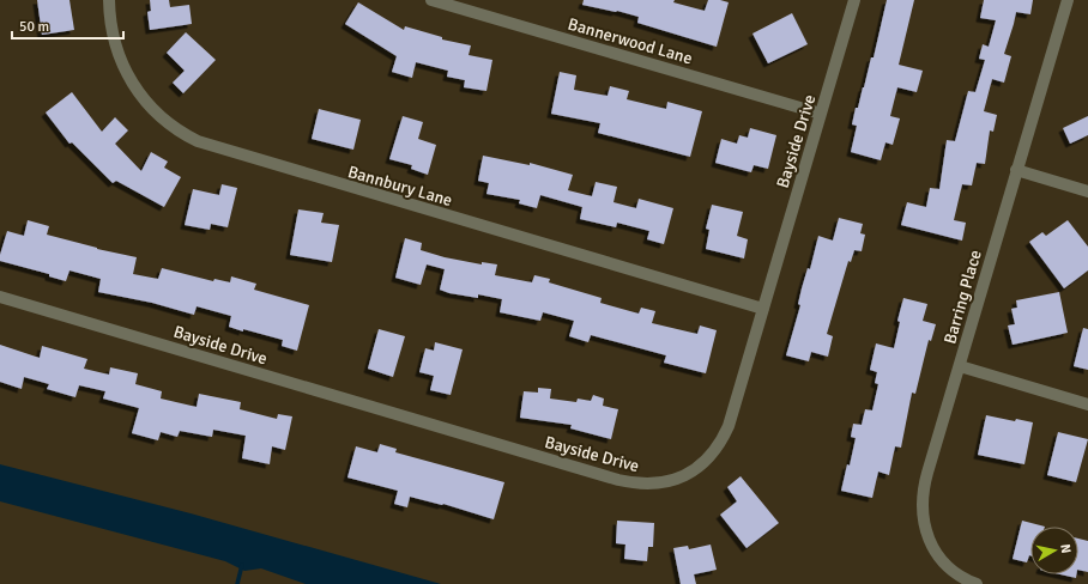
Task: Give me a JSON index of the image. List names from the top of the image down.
{
  "streets": {
    "street": [
      "Bannerwood Lane",
      "Bayside Drive",
      "Bannbury Lane",
      "Barring Place"
    ]
  },
  "crossings": [
    ["Bannerwood Lane", "Bayside Drive"],
    ["Bayside Drive", "Bannbury Lane"]
  ],
  "scale_bar": "50 m",
  "north": "right"
}
